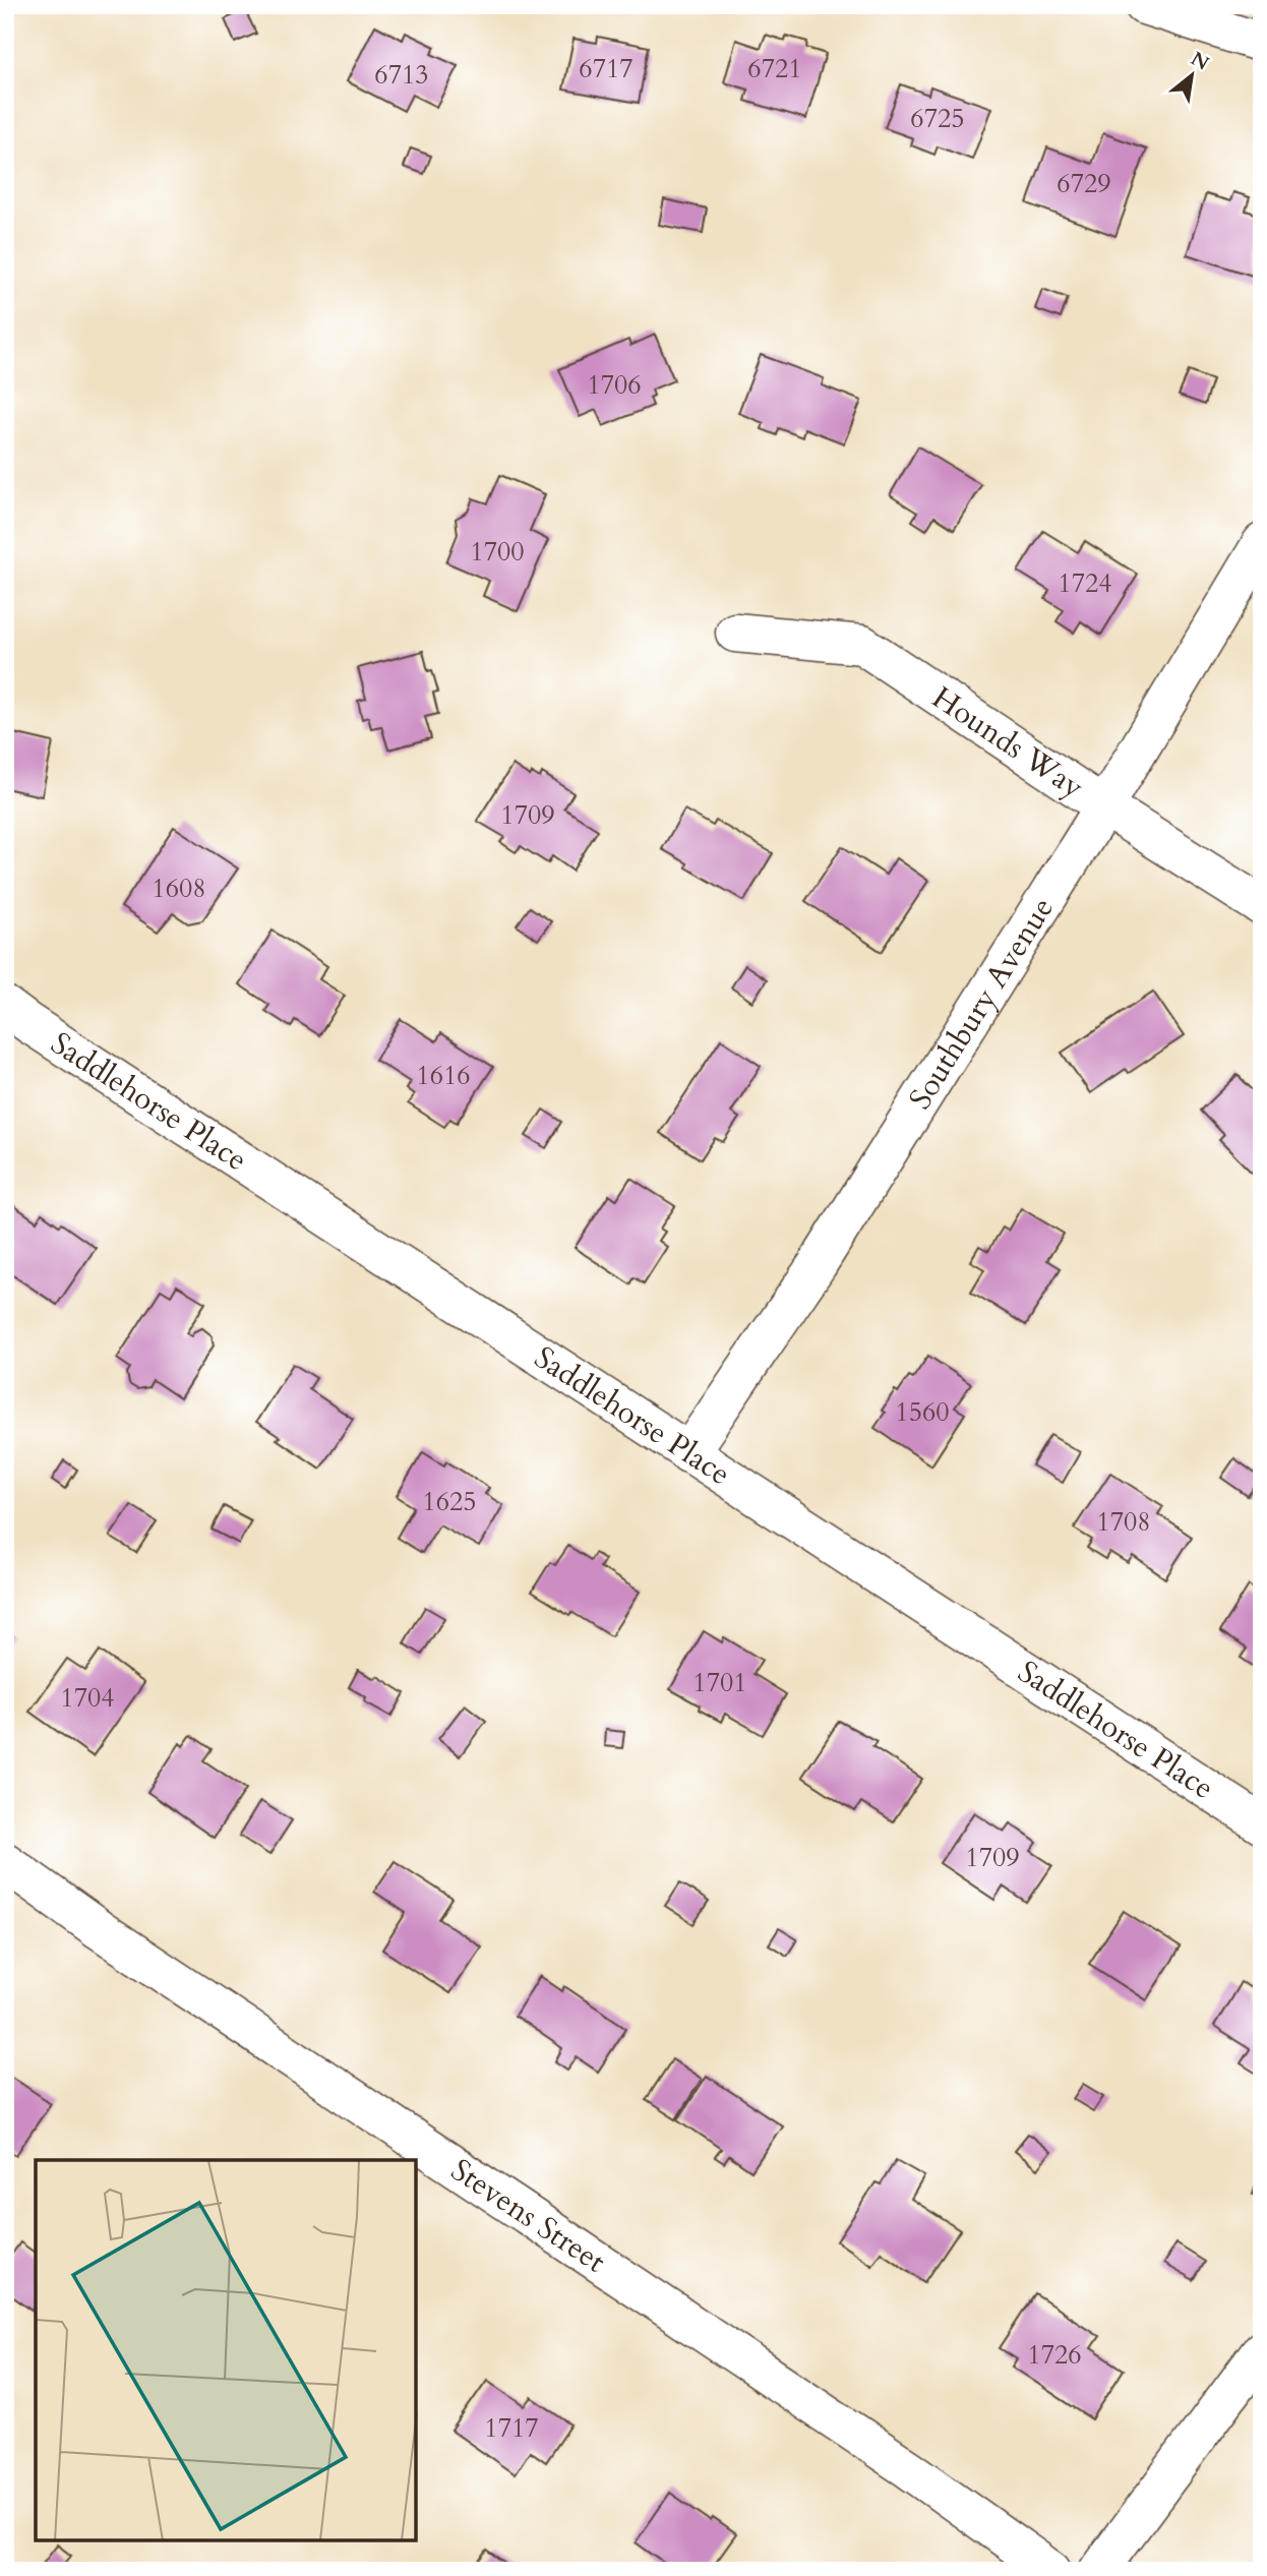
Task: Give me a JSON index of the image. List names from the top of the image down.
{
  "streets": {
    "street": [
      "Hounds Way",
      "Southbury Avenue",
      "Saddlehorse Place",
      "Stevens Street"
    ]
  },
  "crossings": [
    ["Hounds Way", "Southbury Avenue"],
    ["Southbury Avenue", "Saddlehorse Place"]
  ],
  "house_numbers": [
    "6717",
    "6721",
    "6713",
    "6725",
    "6729",
    "1706",
    "1700",
    "1724",
    "1709",
    "1608",
    "1616",
    "1560",
    "1625",
    "1708",
    "1701",
    "1704",
    "1709",
    "1726",
    "1717"
  ],
  "north": "top right"
}
